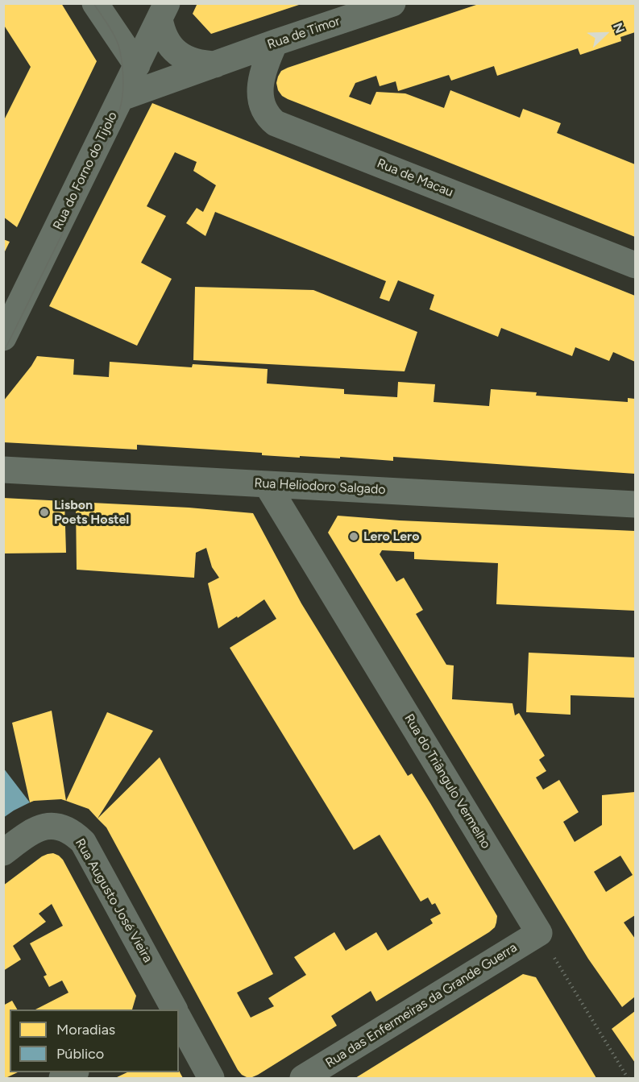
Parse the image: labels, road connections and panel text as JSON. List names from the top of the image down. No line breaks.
{"streets":{"street":["Rua de Timor","Rua do Forno do Tijolo","Rua de Macau","Rua Heliodoro Salgado","Rua do Triângulo Vermelho","Rua Augusto José Vieira","Rua das Enfermeiras da Grande Guerra"]},"crossings":[["Rua de Timor","Rua do Forno do Tijolo"],["Rua de Timor","Rua de Macau"],["Rua Heliodoro Salgado","Rua do Triângulo Vermelho"],["Rua do Triângulo Vermelho","Rua das Enfermeiras da Grande Guerra"]],"places":["Lisbon Poets Hostel","Lero Lero"],"legend":["Moradias","Público"],"north":"top right"}
